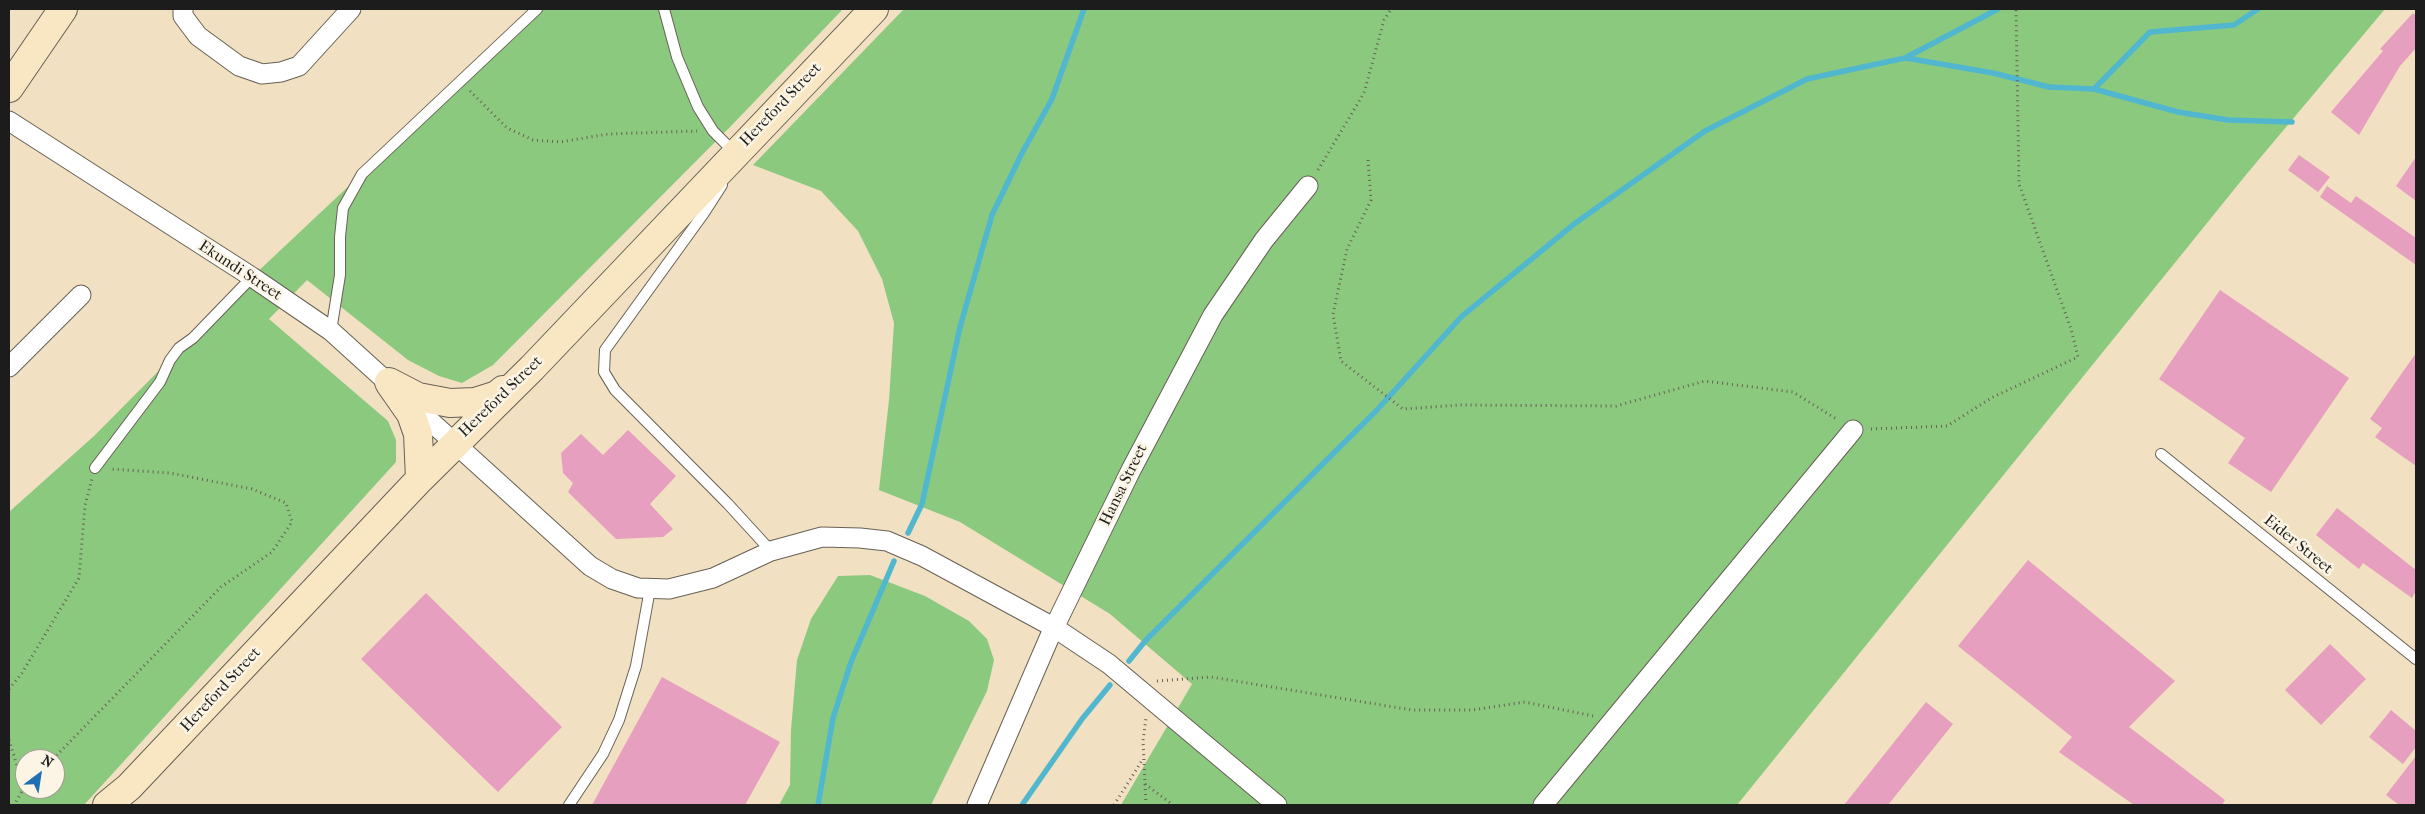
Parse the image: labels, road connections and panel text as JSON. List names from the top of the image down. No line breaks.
{"streets":{"main road":["Hereford Street"],"street":["Ekundi Street","Hansa Street"],"lane":["Eider Street"]},"crossings":[["Hereford Street","Ekundi Street"],["Ekundi Street","Hansa Street"]],"north":"top right"}
